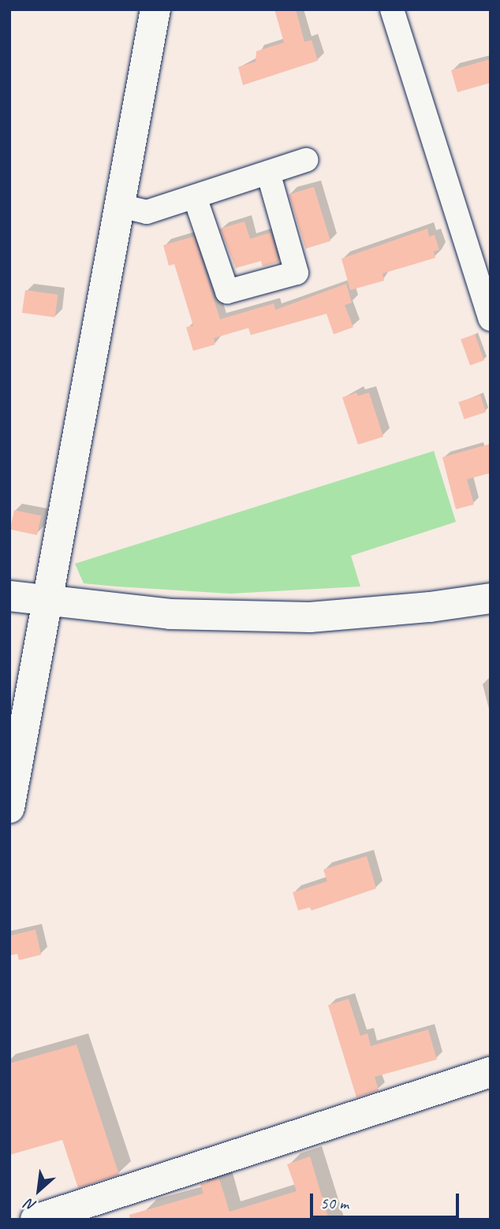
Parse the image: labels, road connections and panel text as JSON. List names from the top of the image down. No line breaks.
{"scale_bar":"50 m","north":"bottom left"}
